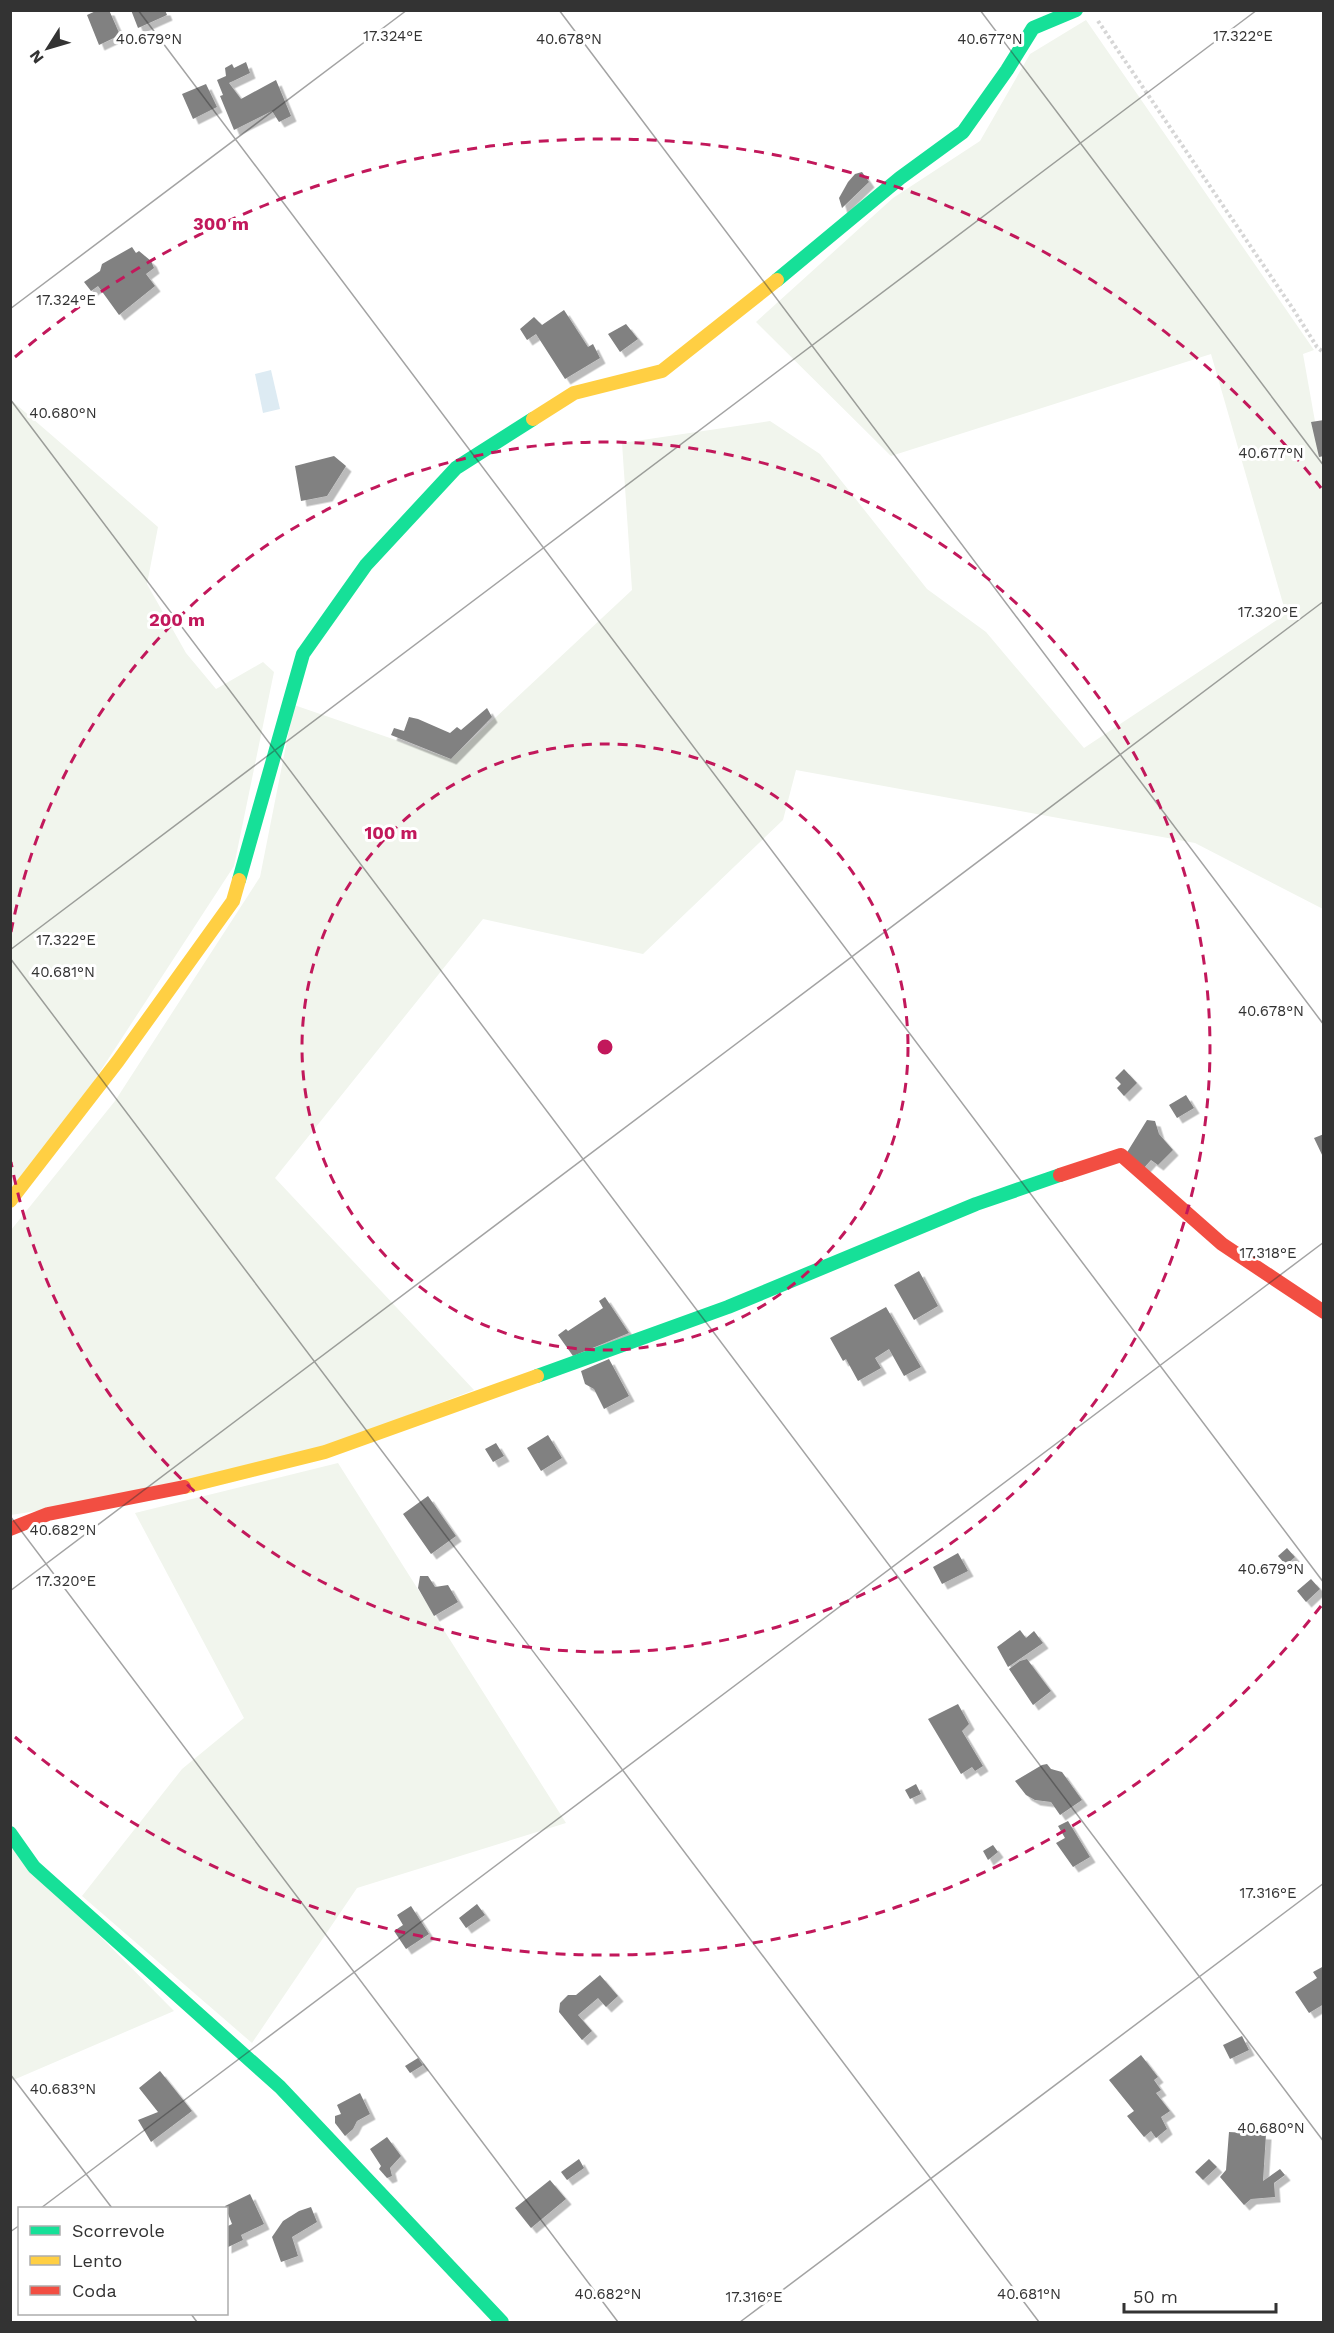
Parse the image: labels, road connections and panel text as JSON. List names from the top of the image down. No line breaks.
{"legend":["Scorrevole","Lento","Coda"],"scale_bar":"50 m","north":"bottom left","coordinates":["17.324°E","17.322°E","40.679°N","40.678°N","40.677°N","40.680°N","17.320°E","40.681°N","17.318°E","40.682°N","17.316°E","40.683°N"],"rings":["300 m","200 m","100 m"]}
